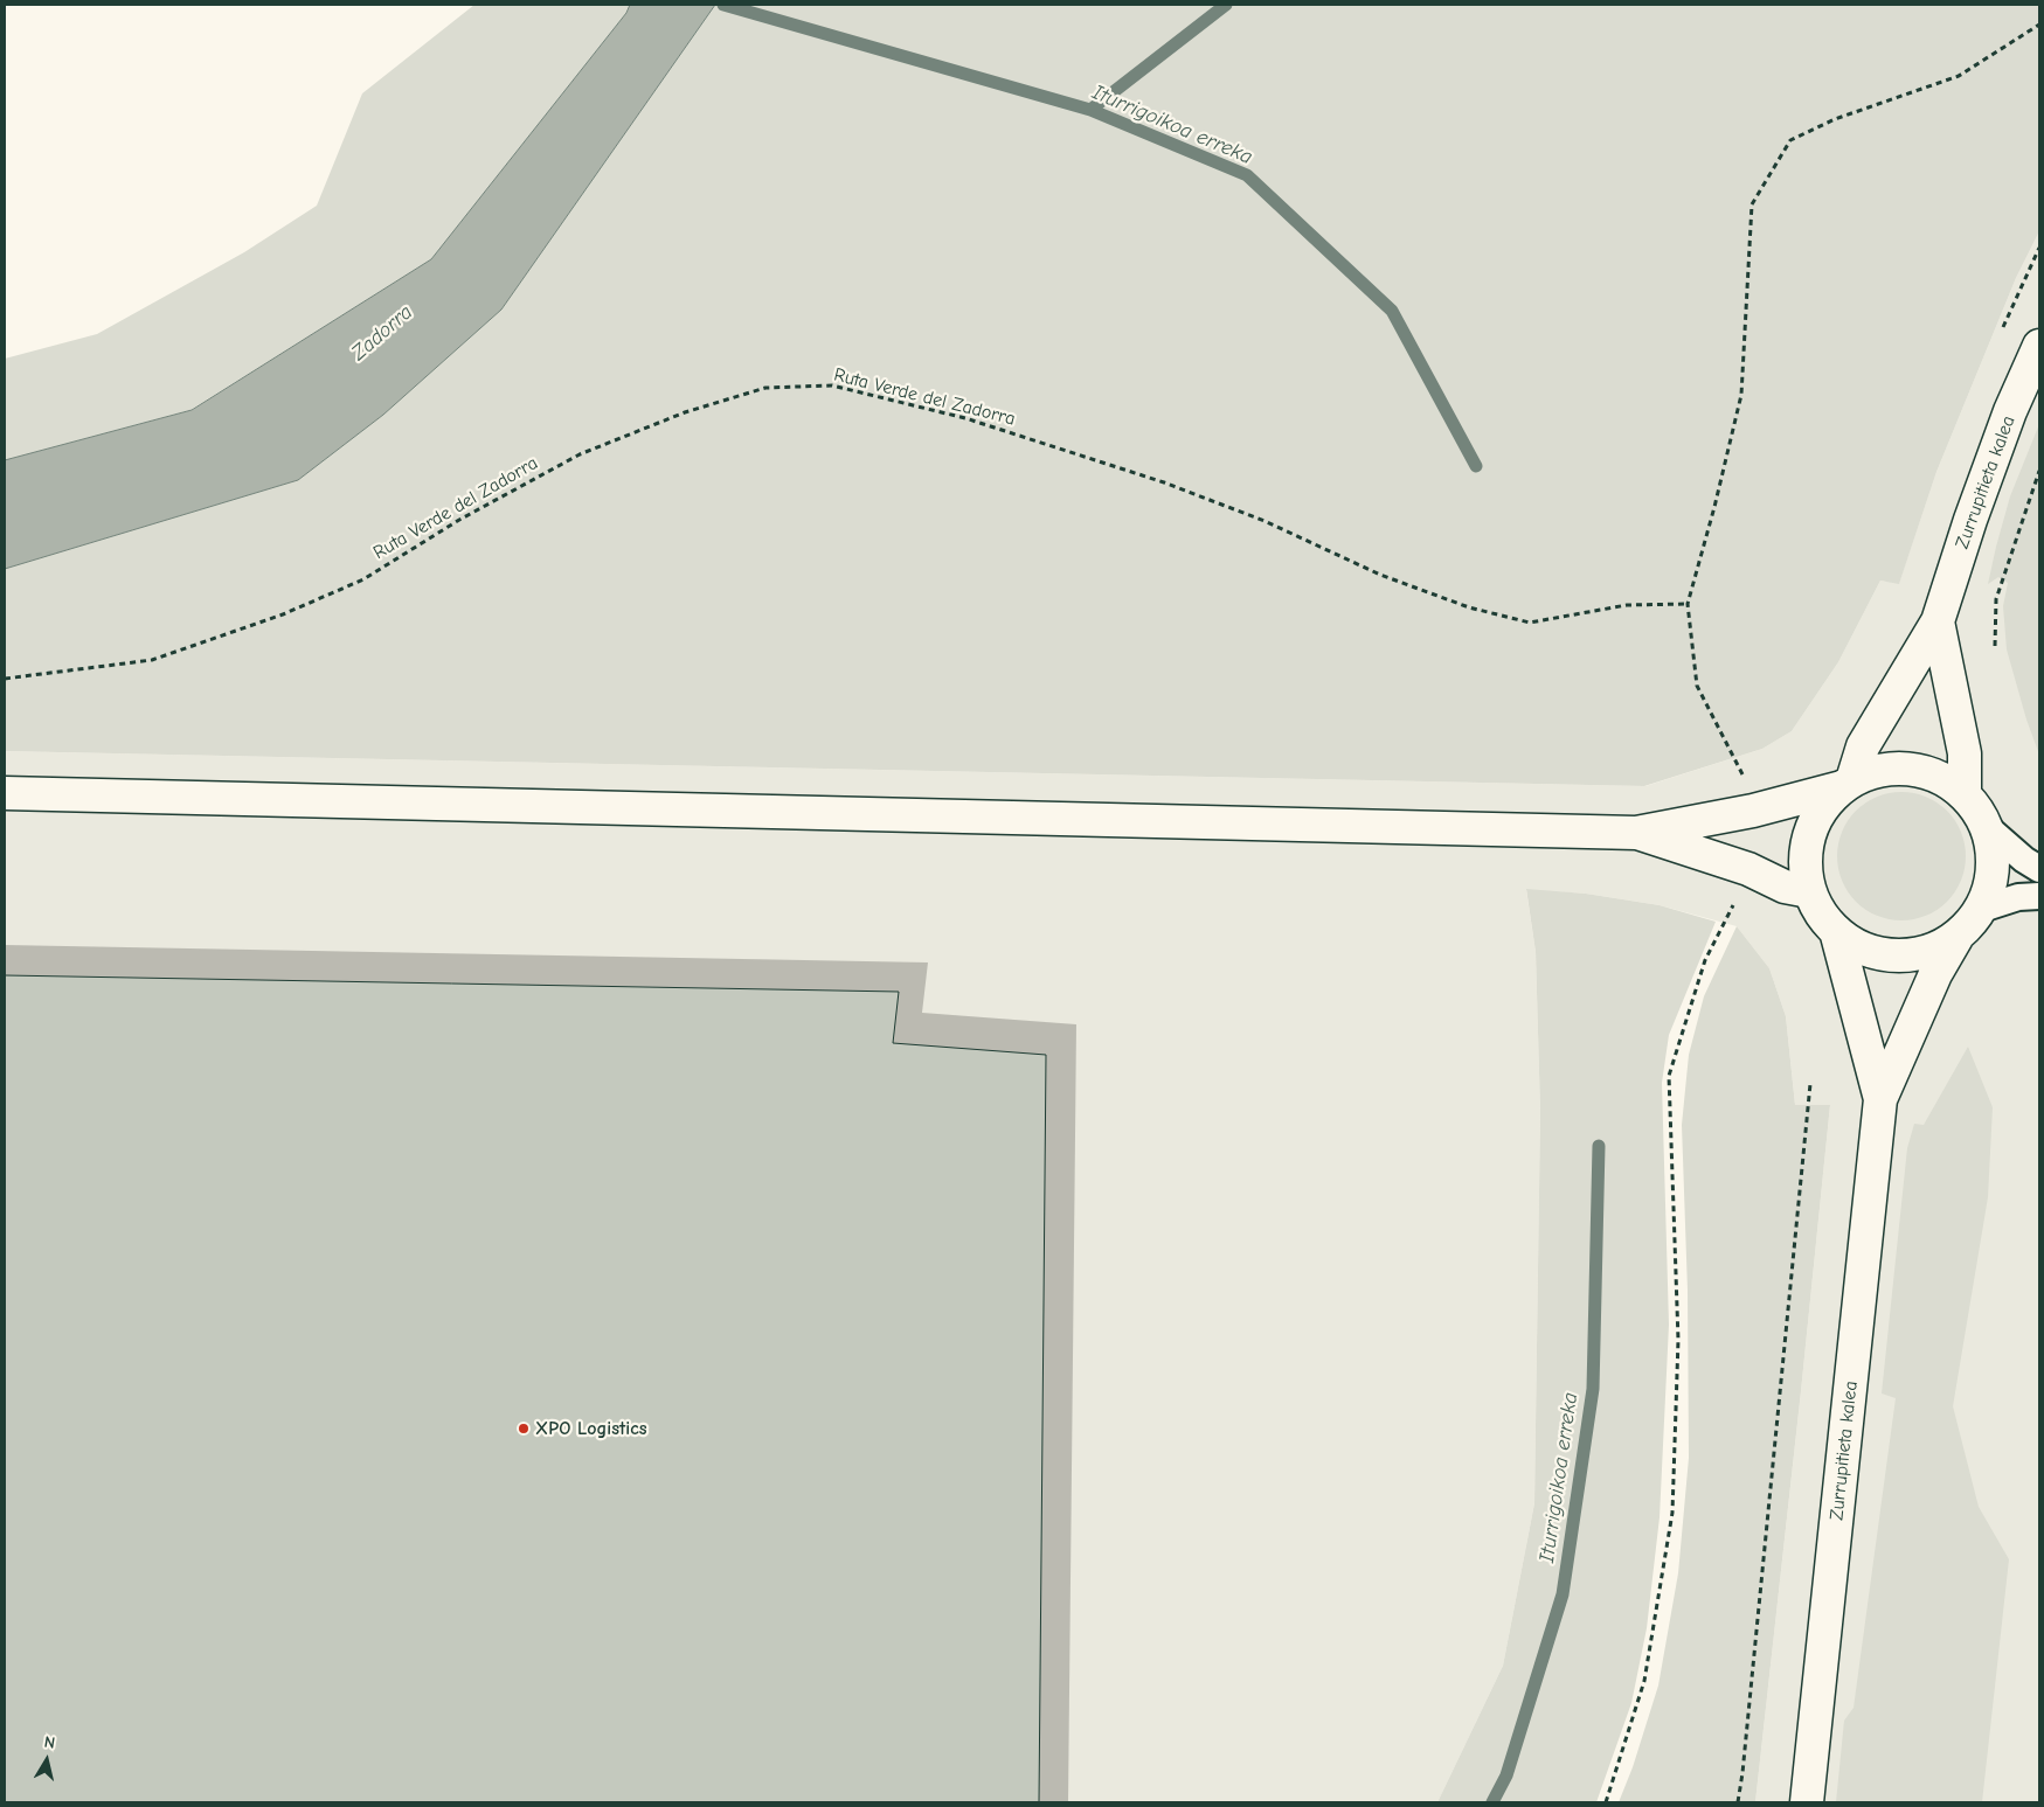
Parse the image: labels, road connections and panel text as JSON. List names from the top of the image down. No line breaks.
{"streets":{"street":["Zurrupitieta kalea"],"path":["Ruta Verde del Zadorra"]},"water":["Iturrigoikoa erreka","Zadorra"],"places":["XPO Logistics"],"north":"top"}
